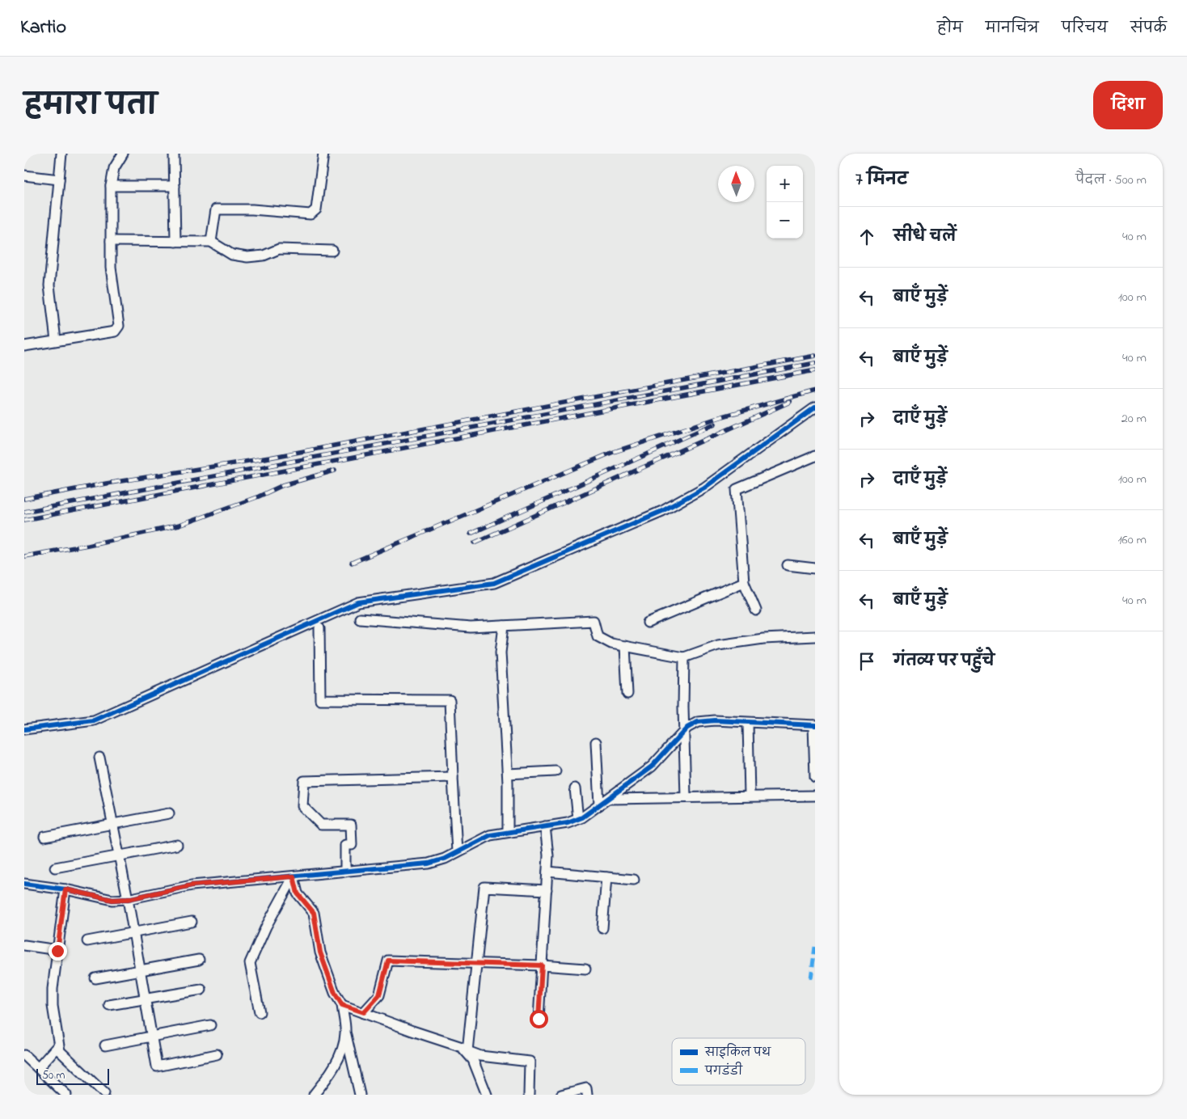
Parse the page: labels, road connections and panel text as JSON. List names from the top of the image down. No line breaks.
{"legend":["साइकिल पथ","पगडंडी"],"scale_bar":"50 m","north":"top","page":{"header":"Kartio","nav":["होम","मानचित्र","परिचय","संपर्क"],"title":"हमारा पता","buttons":"दिशा","heading":["7 मिनट","पैदल · 500 m"],"map_buttons":["+","−"],"list":[["सीधे चलें","40 m"],["बाएँ मुड़ें","100 m"],["बाएँ मुड़ें","40 m"],["दाएँ मुड़ें","20 m"],["दाएँ मुड़ें","100 m"],["बाएँ मुड़ें","160 m"],["बाएँ मुड़ें","40 m"],"गंतव्य पर पहुँचे"],"scale":"50 m"}}
